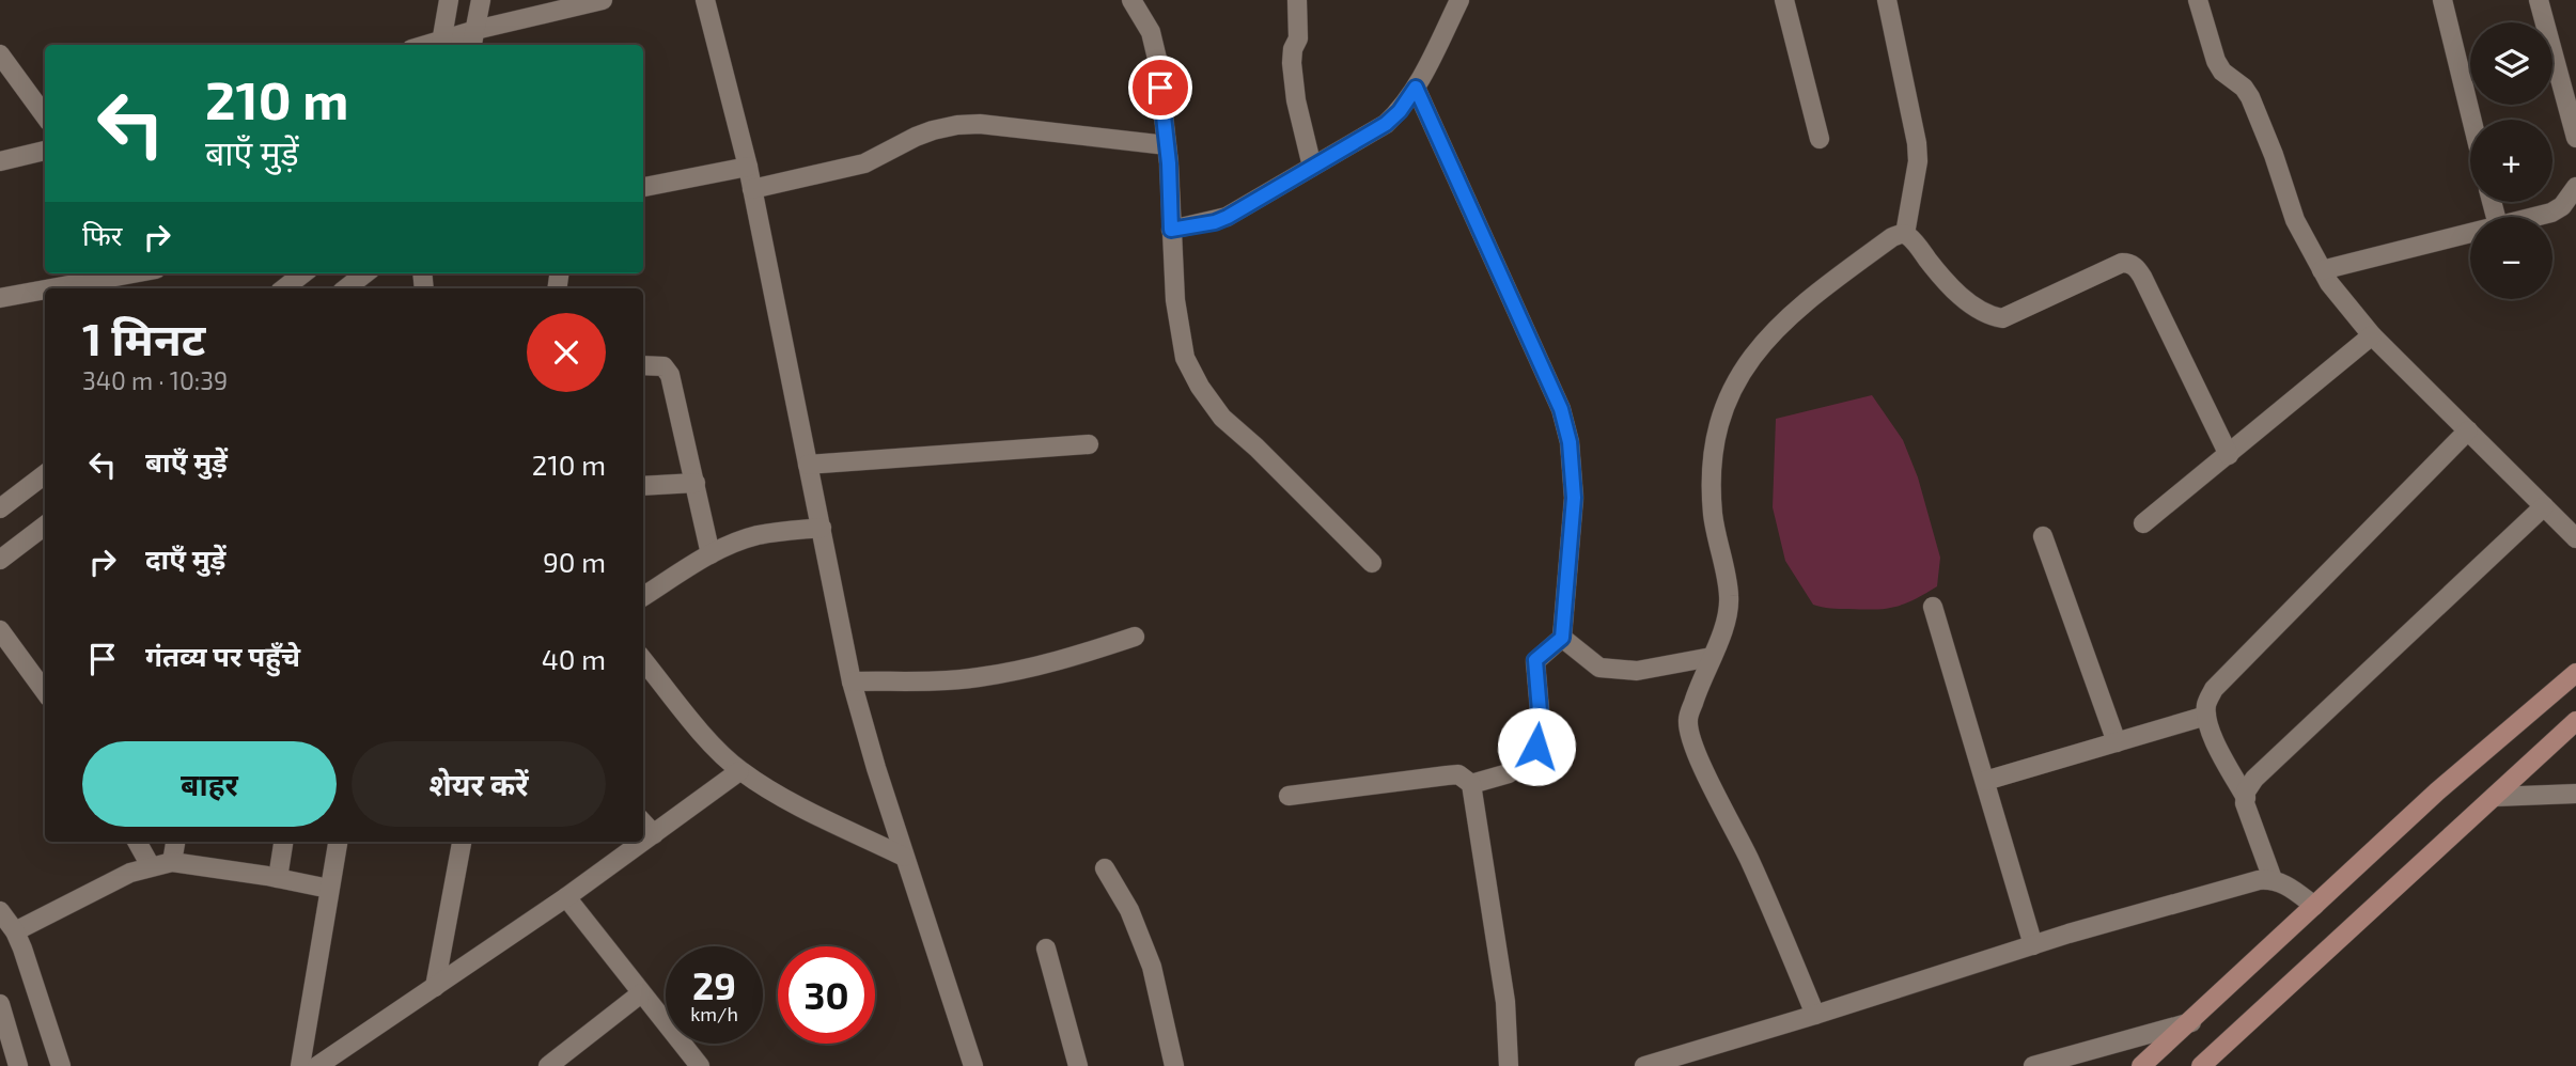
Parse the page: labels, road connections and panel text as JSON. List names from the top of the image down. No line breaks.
{"page":{"map_buttons":["+","−"],"turn":["210 m","बाएँ मुड़ें"],"then":"फिर","heading":["1 मिनट","340 m · 10:39"],"list":[{"name":"बाएँ मुड़ें","value":"210 m"},{"name":"दाएँ मुड़ें","value":"90 m"},{"name":"गंतव्य पर पहुँचे","value":"40 m"}],"buttons":["बाहर","शेयर करें"],"speed":"29 km/h","limit":"30"}}
